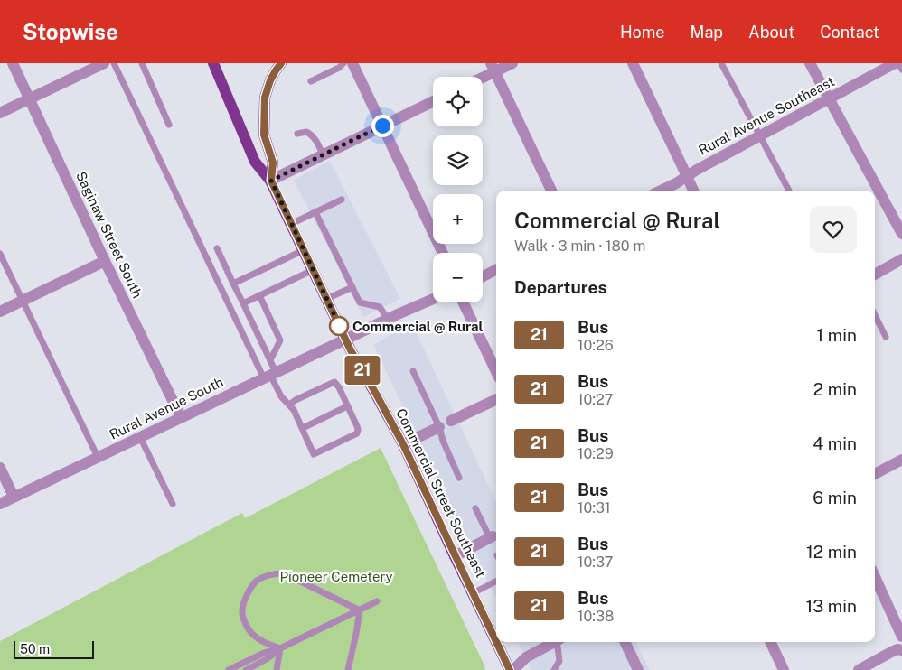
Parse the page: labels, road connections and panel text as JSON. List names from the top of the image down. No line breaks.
{"streets":{"main road":["Commercial Street Southeast"],"street":["Rural Avenue Southeast","Saginaw Street South","Rural Avenue South"]},"crossings":[["Saginaw Street South","Rural Avenue South"],["Rural Avenue South","Commercial Street Southeast"]],"parks":["Pioneer Cemetery"],"places":["Commercial @ Rural"],"lines":["bus line 21"],"scale_bar":"50 m","page":{"header":"Stopwise","nav":["Home","Map","About","Contact"],"on_map":"21","map_buttons":["+","−"],"heading":[["Commercial @ Rural","Walk · 3 min · 180 m"],"Departures"],"list":[{"mark":"21","name":"Bus","note":"10:26","value":"1 min"},{"mark":"21","name":"Bus","note":"10:27","value":"2 min"},{"mark":"21","name":"Bus","note":"10:29","value":"4 min"},{"mark":"21","name":"Bus","note":"10:31","value":"6 min"},{"mark":"21","name":"Bus","note":"10:37","value":"12 min"},{"mark":"21","name":"Bus","note":"10:38","value":"13 min"}],"scale":"50 m"}}
